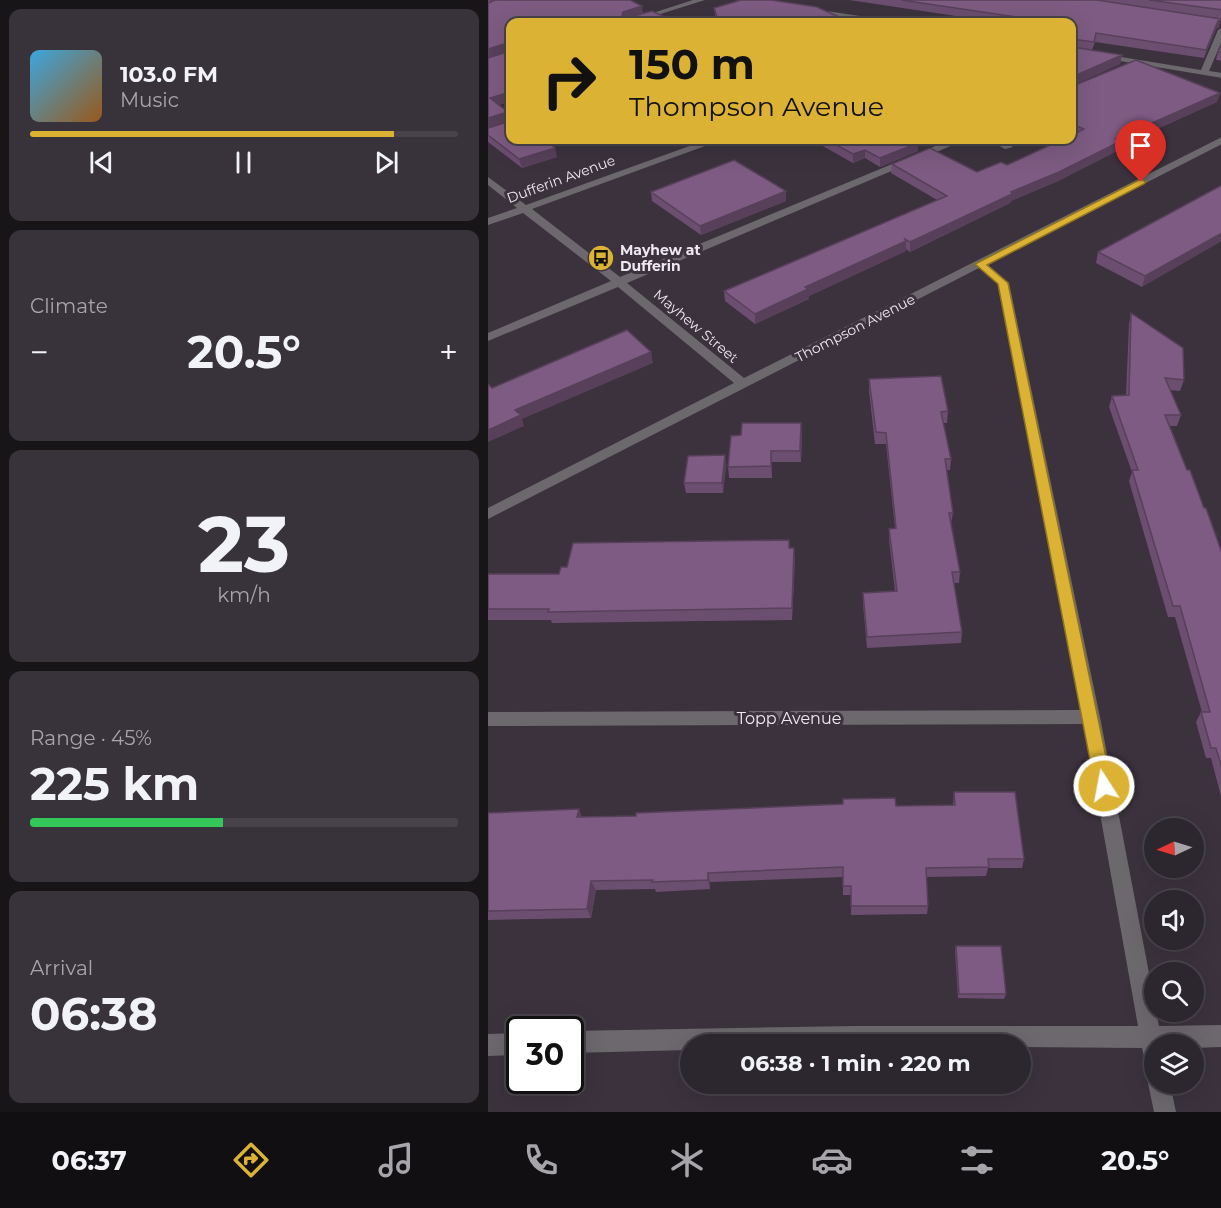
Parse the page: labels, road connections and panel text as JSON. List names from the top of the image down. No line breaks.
{"streets":{"street":["Dufferin Avenue","Mayhew Street","Thompson Avenue","Topp Avenue"]},"crossings":[["Dufferin Avenue","Mayhew Street"],["Mayhew Street","Thompson Avenue"]],"places":{"bus stop":["Mayhew at Dufferin"]},"north":"left","page":{"turn":["150 m","Thompson Avenue"],"song":["103.0 FM","Music"],"tile":["Climate",["23","km/h"],["Range · 45%","225 km"],["Arrival","06:38"]],"heat":["−","20.5°","+"],"limit":"30","trip":"06:38 · 1 min · 220 m","tabs":["06:37","20.5°"]}}
